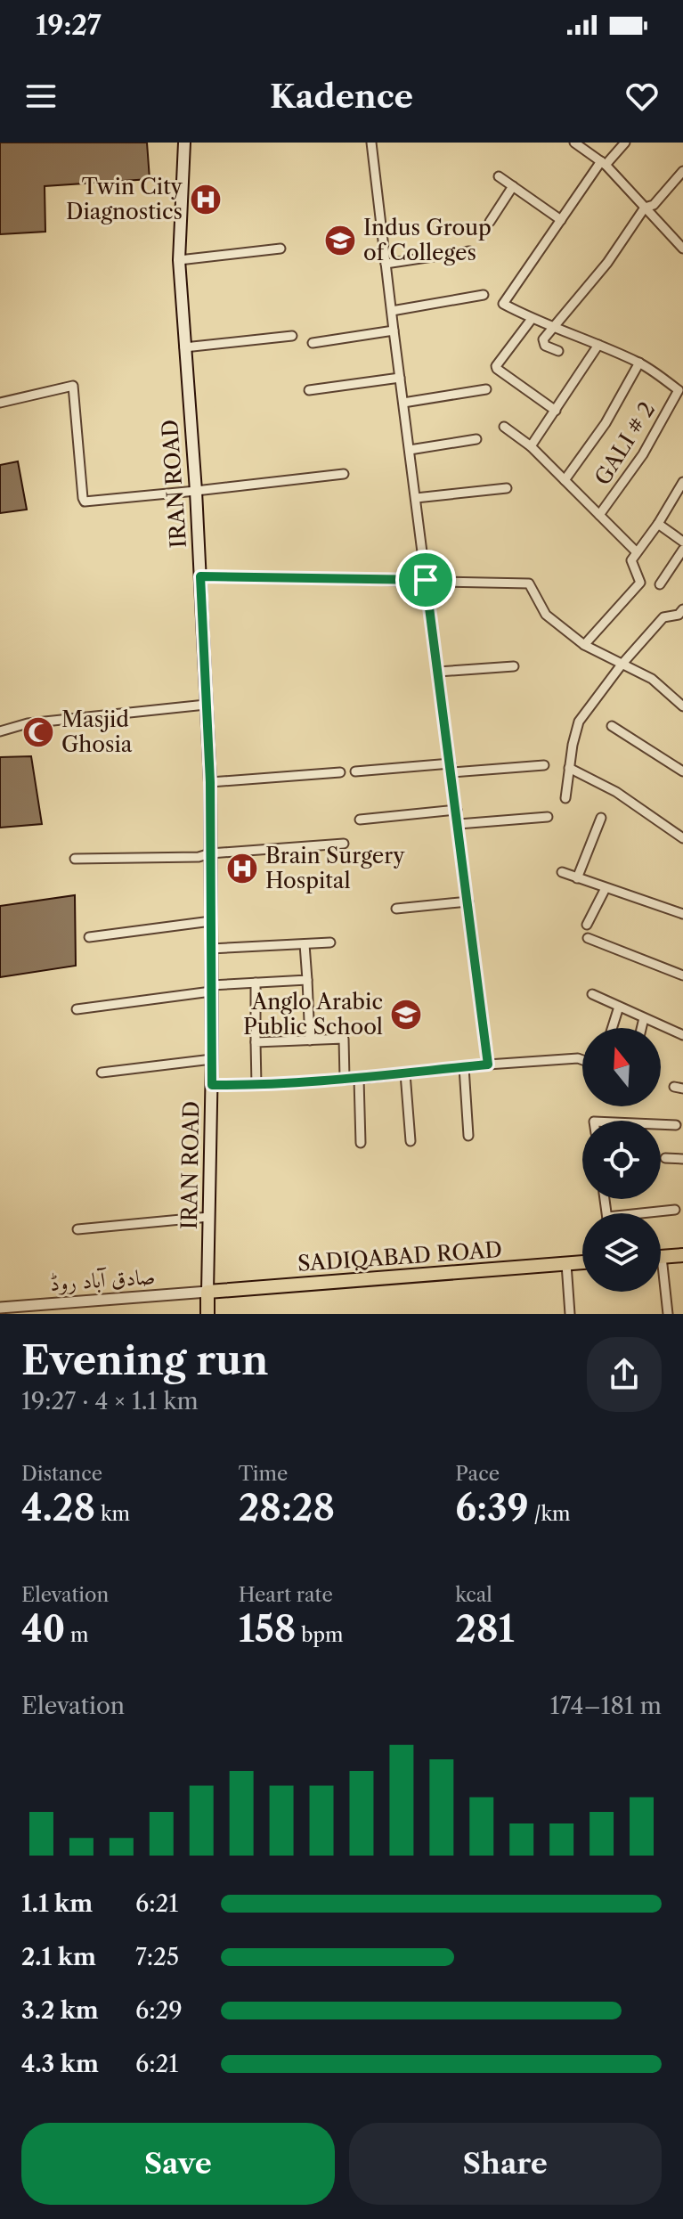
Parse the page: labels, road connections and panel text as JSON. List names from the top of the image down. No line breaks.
{"streets":{"main road":["IRAN ROAD","SADIQABAD ROAD"],"street":["GALI # 2","صادق آباد روڈ"]},"crossings":[["IRAN ROAD","SADIQABAD ROAD"],["IRAN ROAD","صادق آباد روڈ"],["SADIQABAD ROAD","صادق آباد روڈ"]],"places":{"hospital":["Twin City Diagnostics","Brain Surgery Hospital"],"school or university":["Indus Group of Colleges","Anglo Arabic Public School"],"mosque":["Masjid Ghosia"]},"north":"top","page":{"status":"19:27","header":"Kadence","heading":["Evening run","19:27 · 4 × 1.1 km"],"stats":[["Distance","4.28 km"],["Time","28:28"],["Pace","6:39 /km"],["Elevation","40 m"],["Heart rate","158 bpm"],["kcal","281"]],"chart":["Elevation","174–181 m"],"list":[{"name":"1.1 km","note":"6:21"},{"name":"2.1 km","note":"7:25"},{"name":"3.2 km","note":"6:29"},{"name":"4.3 km","note":"6:21"}],"buttons":["Save","Share"]}}
